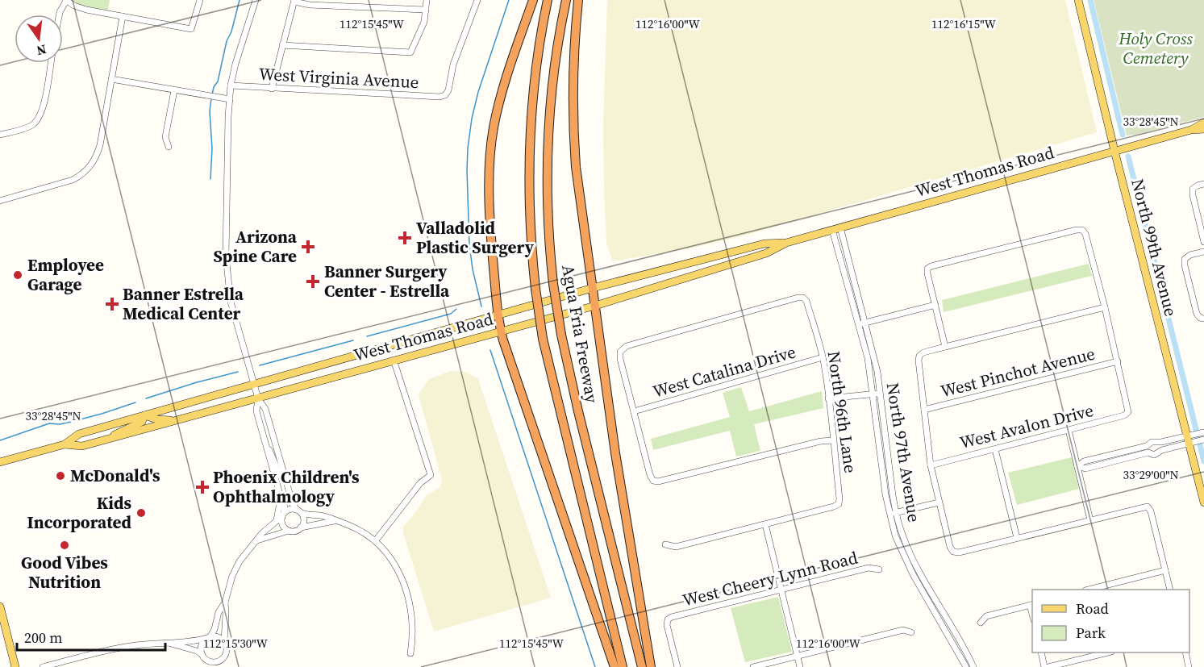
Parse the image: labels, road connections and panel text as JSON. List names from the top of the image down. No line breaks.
{"streets":{"highway":["Agua Fria Freeway"],"main road":["West Thomas Road","North 99th Avenue"],"street":["West Virginia Avenue","West Catalina Drive","West Pinchot Avenue","North 96th Lane","West Avalon Drive","North 97th Avenue","West Cheery Lynn Road"]},"crossings":[["West Thomas Road","North 99th Avenue"],["West Thomas Road","North 97th Avenue"],["West Catalina Drive","North 96th Lane"],["West Pinchot Avenue","West Avalon Drive"]],"parks":["Holy Cross Cemetery"],"places":{"health":["Valladolid Plastic Surgery","Arizona Spine Care","Banner Surgery Center - Estrella","Banner Estrella Medical Center","Phoenix Children's Ophthalmology"],"other":["Employee Garage","McDonald's","Kids Incorporated","Good Vibes Nutrition"]},"legend":["Road","Park"],"scale_bar":"200 m","north":"bottom","coordinates":["112°15'45\"W","112°16'00\"W","112°16'15\"W","33°28'45\"N","33°29'00\"N","112°15'30\"W"]}
